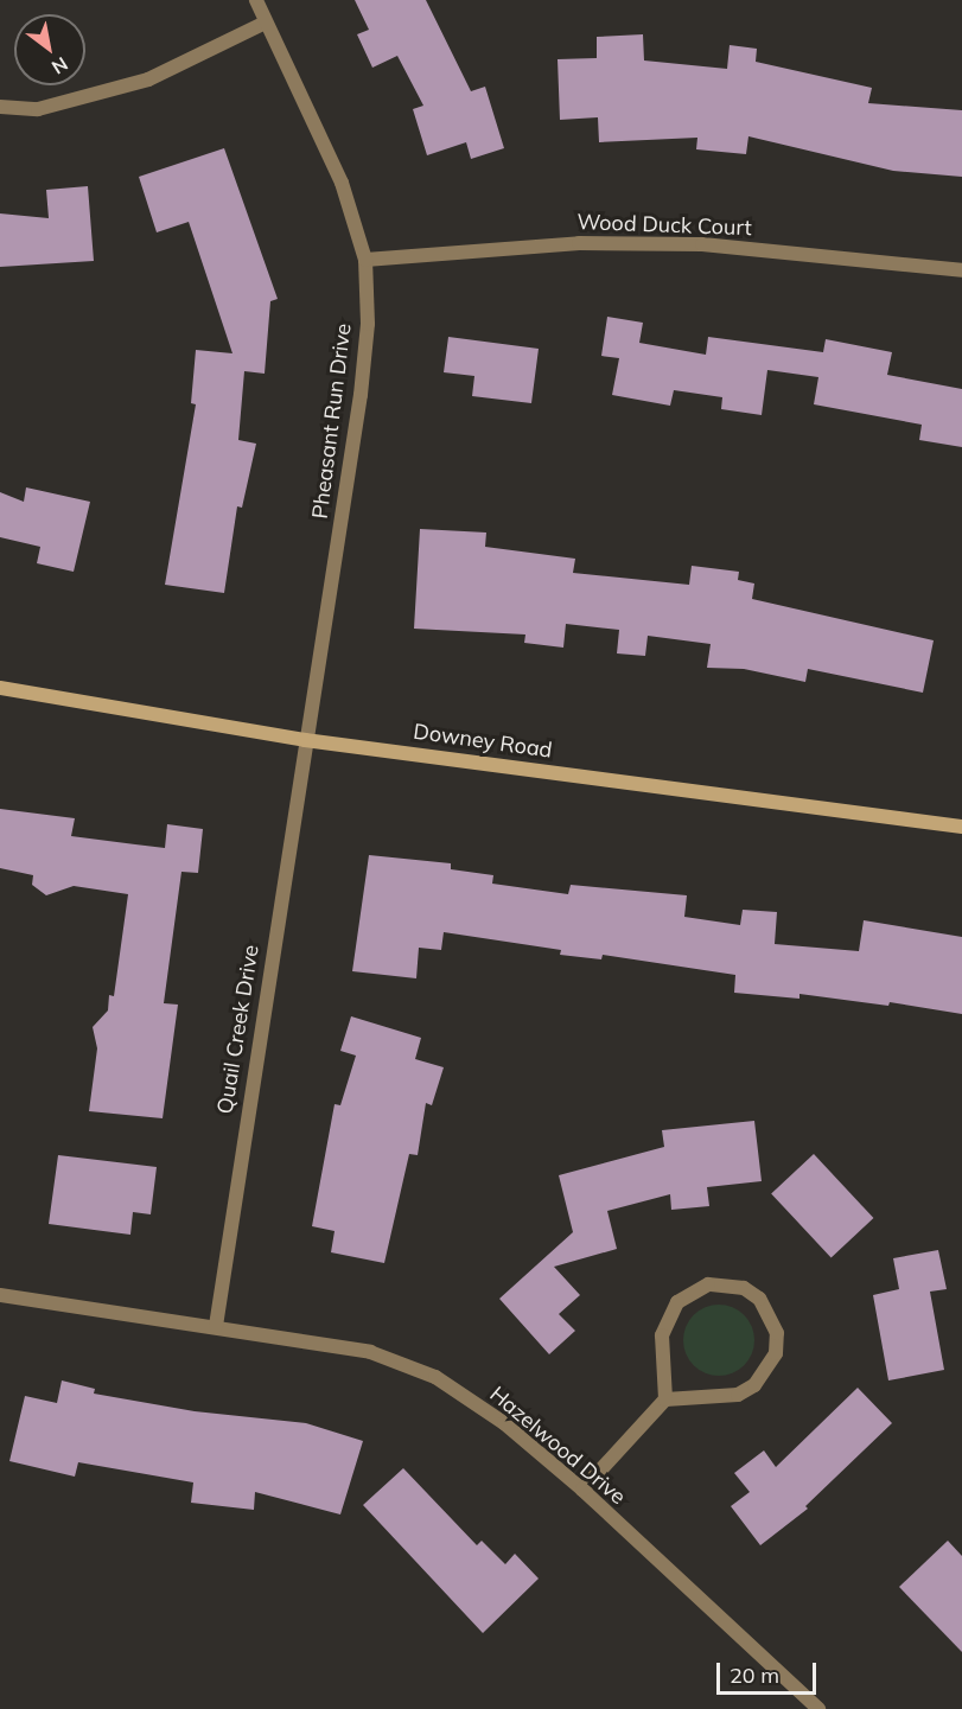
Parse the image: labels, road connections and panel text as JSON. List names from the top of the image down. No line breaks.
{"streets":{"main road":["Downey Road"],"street":["Wood Duck Court","Pheasant Run Drive","Quail Creek Drive","Hazelwood Drive"]},"crossings":[["Wood Duck Court","Pheasant Run Drive"],["Pheasant Run Drive","Downey Road"],["Pheasant Run Drive","Quail Creek Drive"],["Downey Road","Quail Creek Drive"],["Quail Creek Drive","Hazelwood Drive"]],"scale_bar":"20 m","north":"bottom right"}
